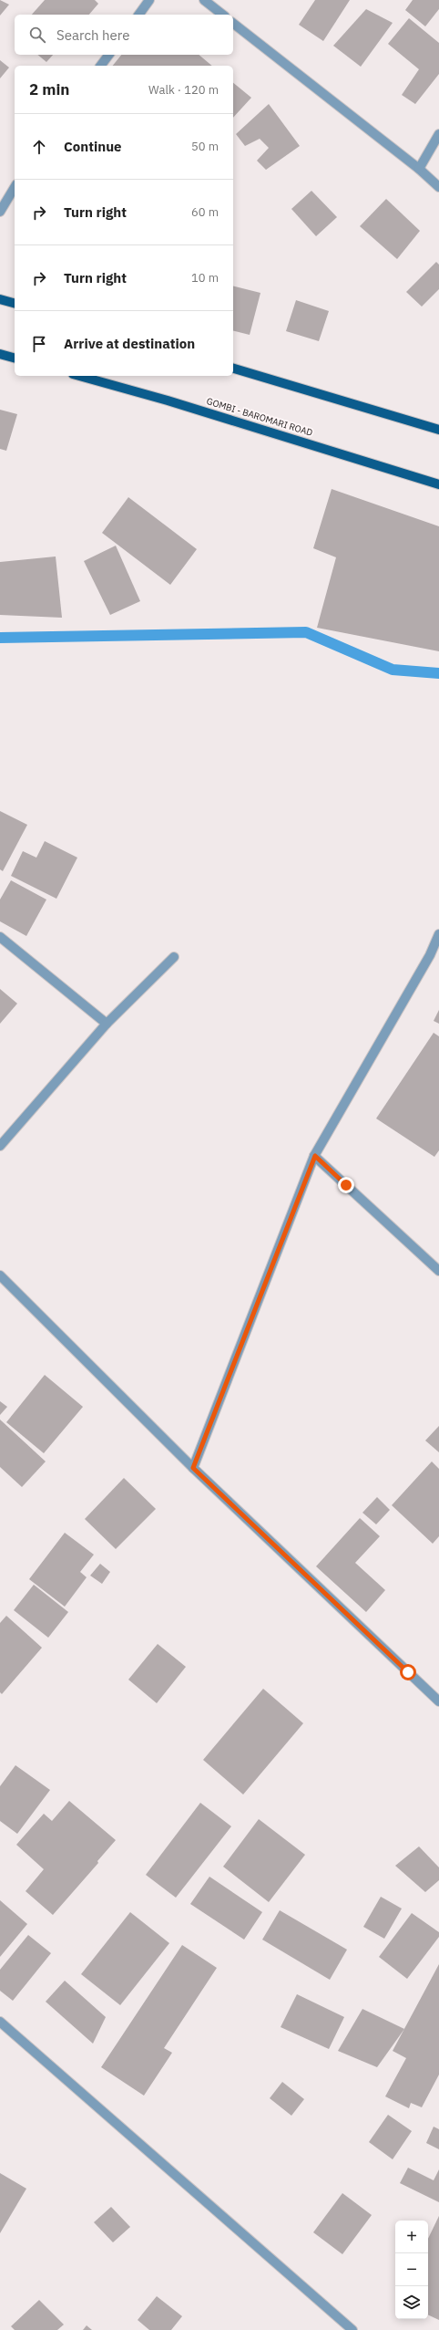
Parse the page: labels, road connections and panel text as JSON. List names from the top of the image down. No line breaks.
{"streets":{"main road":["GOMBI - BAROMARI ROAD"]},"page":{"search":"Search here","heading":["2 min","Walk · 120 m"],"list":[["Continue","50 m"],["Turn right","60 m"],["Turn right","10 m"],"Arrive at destination"],"map_buttons":["+","−"]}}
